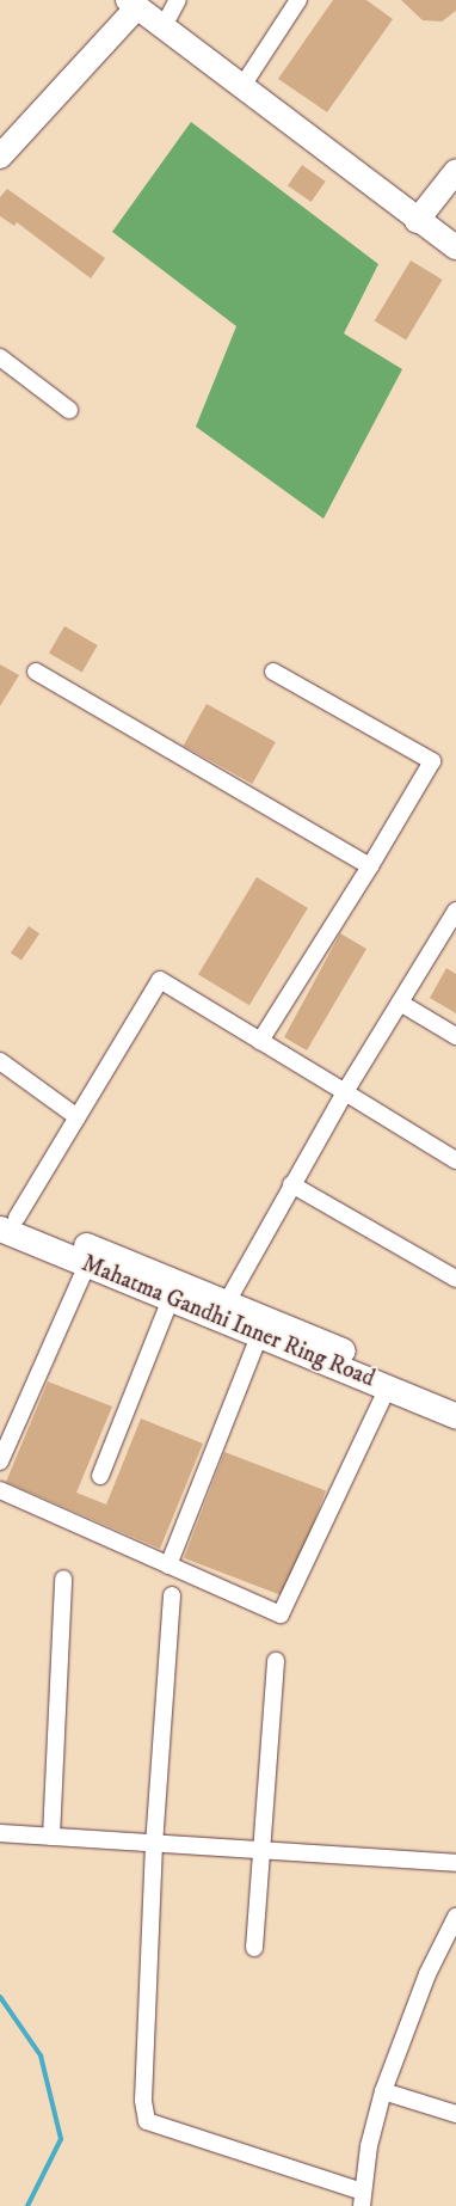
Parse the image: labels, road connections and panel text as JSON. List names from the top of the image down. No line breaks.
{"streets":{"main road":["Mahatma Gandhi Inner Ring Road"]}}
